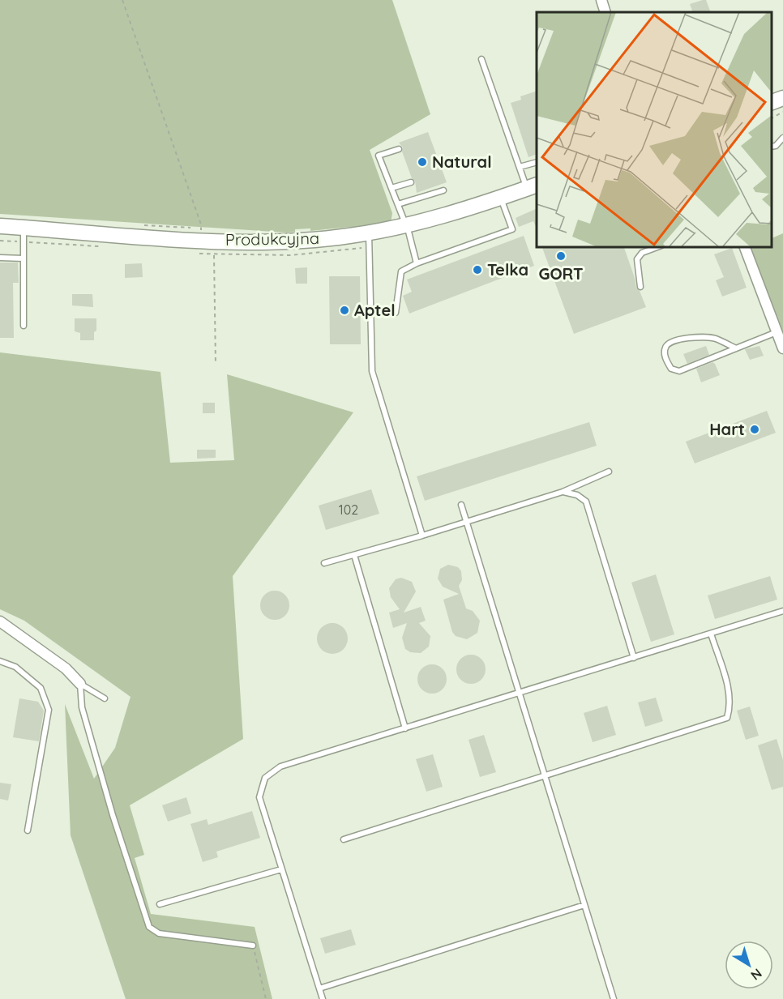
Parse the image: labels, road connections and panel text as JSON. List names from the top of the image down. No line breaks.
{"streets":{"street":["Produkcyjna"]},"places":["Natural","GORT","Telka","Aptel","Hart"],"house_numbers":["102"],"north":"bottom right"}
